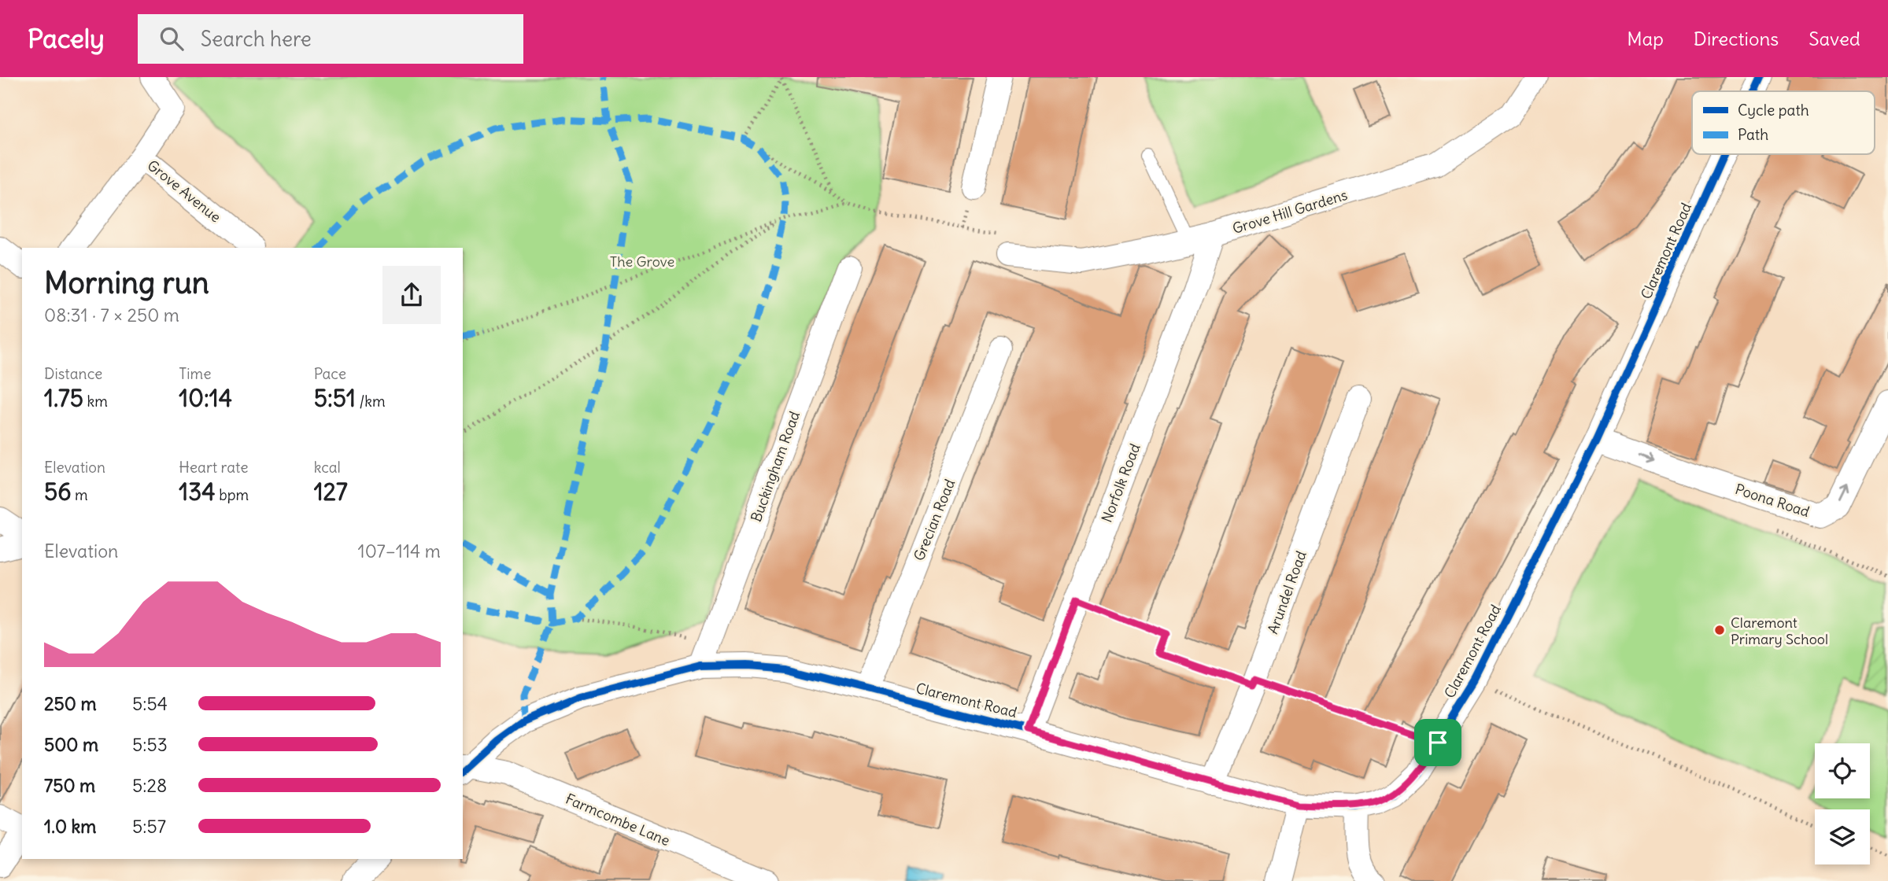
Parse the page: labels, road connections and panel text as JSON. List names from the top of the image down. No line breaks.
{"streets":{"street":["Grove Avenue","Grove Hill Gardens","Claremont Road","Buckingham Road","Norfolk Road","Poona Road","Grecian Road","Arundel Road","Farmcombe Lane"]},"crossings":[["Grove Hill Gardens","Norfolk Road"],["Claremont Road","Buckingham Road"],["Claremont Road","Norfolk Road"],["Claremont Road","Poona Road"],["Claremont Road","Grecian Road"],["Claremont Road","Arundel Road"],["Claremont Road","Farmcombe Lane"]],"parks":["The Grove"],"places":["Claremont Primary School"],"legend":["Cycle path","Path"],"page":{"header":"Pacely","search":"Search here","nav":["Map","Directions","Saved"],"heading":["Morning run","08:31 · 7 × 250 m"],"stats":[["Distance","1.75 km"],["Time","10:14"],["Pace","5:51 /km"],["Elevation","56 m"],["Heart rate","134 bpm"],["kcal","127"]],"chart":["Elevation","107–114 m"],"list":[{"name":"250 m","note":"5:54"},{"name":"500 m","note":"5:53"},{"name":"750 m","note":"5:28"},{"name":"1.0 km","note":"5:57"}]}}
